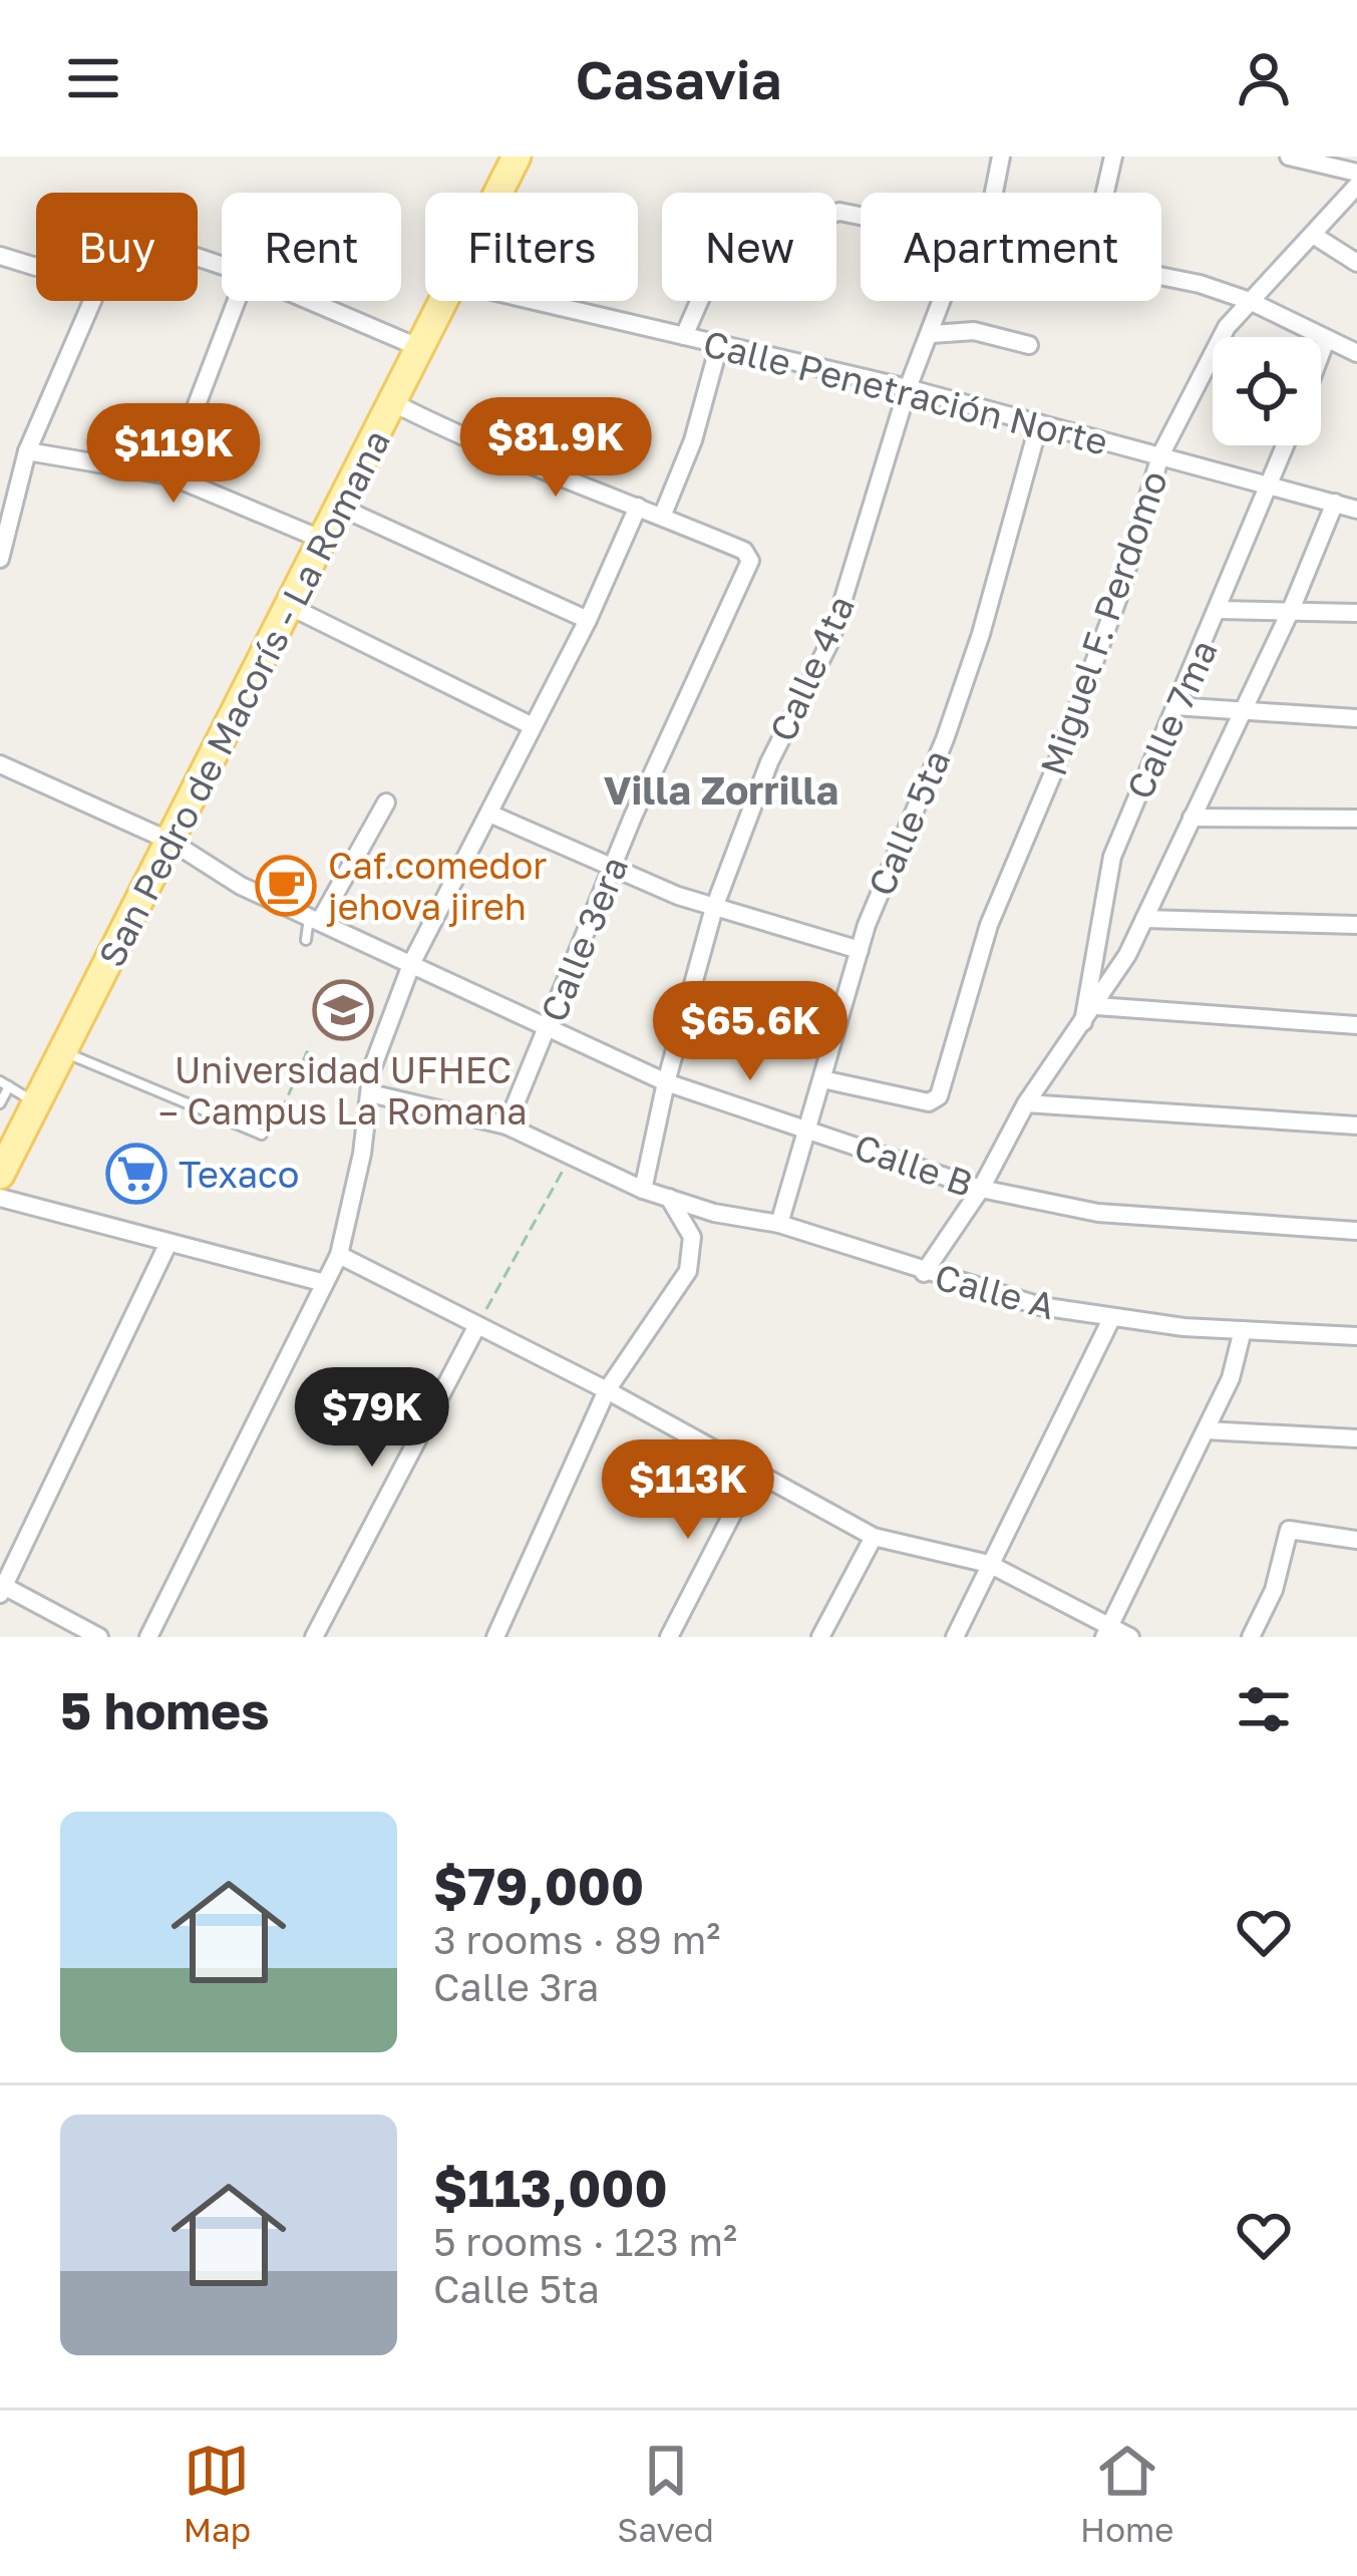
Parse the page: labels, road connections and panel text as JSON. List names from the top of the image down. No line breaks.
{"streets":{"main road":["San Pedro de Macorís - La Romana"],"street":["Calle Penetración Norte","Miguel F. Perdomo","Calle 4ta","Calle 7ma","Calle 5ta","Calle 3era","Calle B","Calle A"]},"crossings":[["Calle Penetración Norte","Miguel F. Perdomo"],["Calle Penetración Norte","Calle 4ta"],["Calle Penetración Norte","Calle 7ma"],["Calle Penetración Norte","Calle 5ta"],["Miguel F. Perdomo","Calle 5ta"],["Calle 4ta","Calle B"],["Calle 4ta","Calle A"],["San Pedro de Macorís - La Romana","Calle B"],["Calle 5ta","Calle B"],["Calle 5ta","Calle A"],["Calle 3era","Calle B"],["Calle 3era","Calle A"]],"districts":["Villa Zorrilla"],"places":{"cafe":["Caf.comedor jehova jireh"],"school or university":["Universidad UFHEC – Campus La Romana"],"supermarket":["Texaco"]},"page":{"header":"Casavia","chip":["Buy","Rent","Filters","New","Apartment"],"price":["$81.9K","$119K","$65.6K","$79K","$113K"],"heading":"5 homes","list":[{"name":"$79,000","note":"3 rooms · 89 m² · Calle 3ra"},{"name":"$113,000","note":"5 rooms · 123 m² · Calle 5ta"}],"tabs":["Map","Saved","Home"]}}
